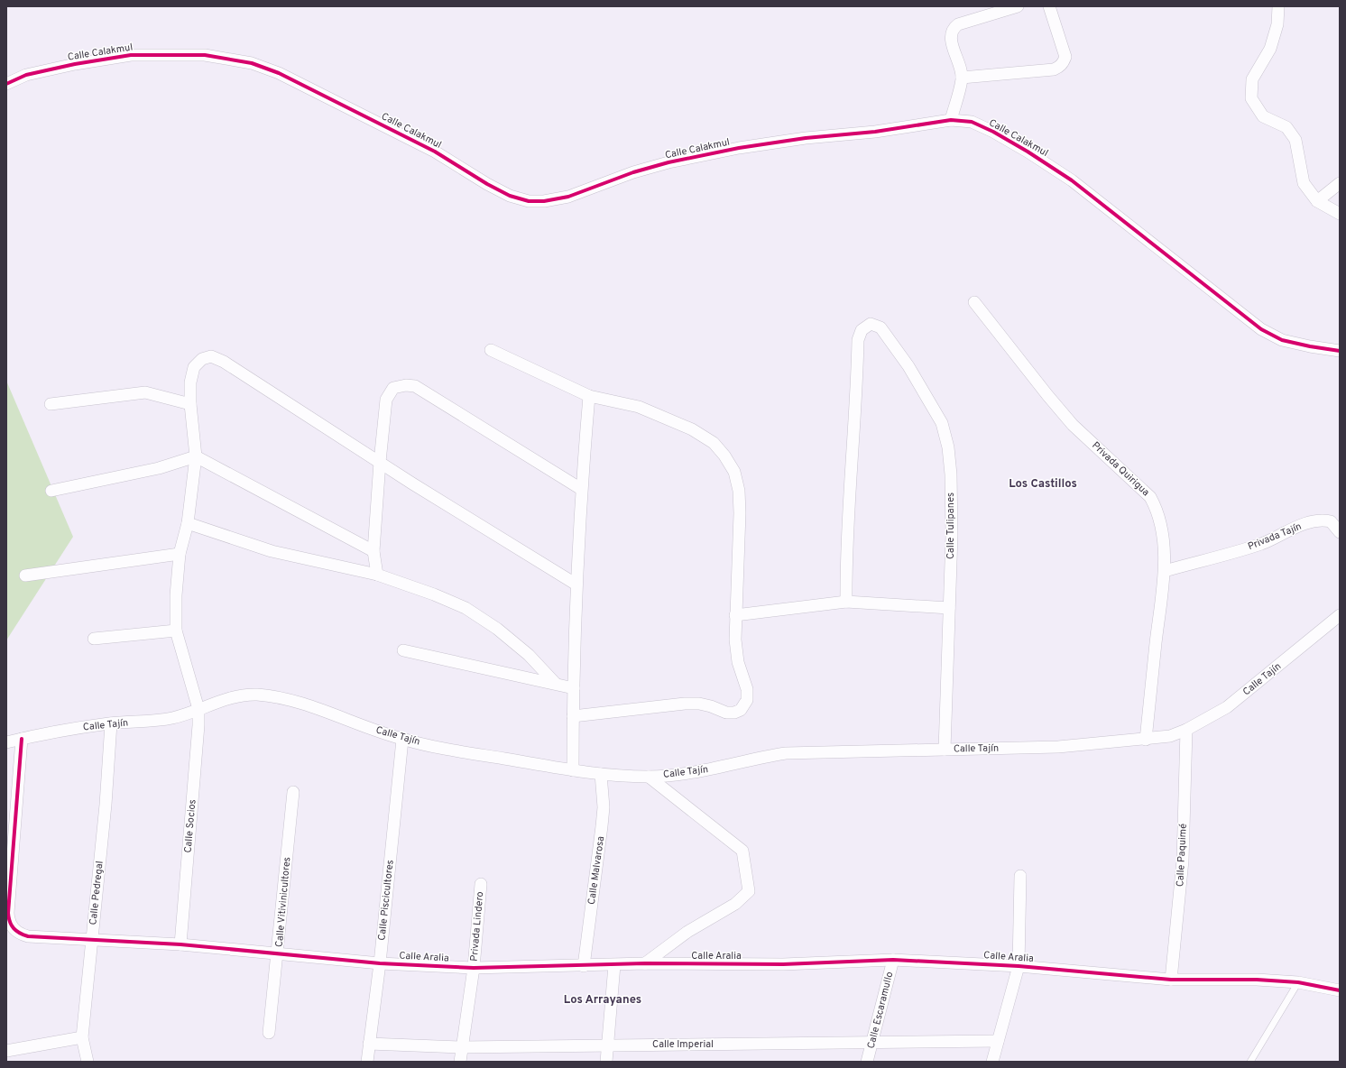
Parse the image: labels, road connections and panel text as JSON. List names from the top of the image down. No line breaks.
{"streets":{"street":["Calle Calakmul","Privada Quirigua","Calle Tulipanes","Privada Tajín","Calle Tajín","Calle Socios","Calle Paquimé","Calle Malvarosa","Calle Pedregal","Calle Piscicultores","Calle Vitivinicultores","Privada Lindero","Calle Aralia","Calle Escaramullo","Calle Imperial"]},"crossings":[["Privada Quirigua","Privada Tajín"],["Privada Quirigua","Calle Tajín"],["Calle Tulipanes","Calle Tajín"],["Calle Tajín","Calle Socios"],["Calle Tajín","Calle Paquimé"],["Calle Tajín","Calle Malvarosa"],["Calle Tajín","Calle Pedregal"],["Calle Tajín","Calle Piscicultores"],["Calle Tajín","Calle Aralia"],["Calle Socios","Calle Aralia"],["Calle Paquimé","Calle Aralia"],["Calle Malvarosa","Calle Aralia"],["Calle Pedregal","Calle Aralia"],["Calle Piscicultores","Calle Aralia"],["Calle Piscicultores","Calle Imperial"],["Calle Vitivinicultores","Calle Aralia"],["Privada Lindero","Calle Aralia"],["Privada Lindero","Calle Imperial"],["Calle Aralia","Calle Escaramullo"],["Calle Escaramullo","Calle Imperial"]],"districts":["Los Castillos","Los Arrayanes"]}
